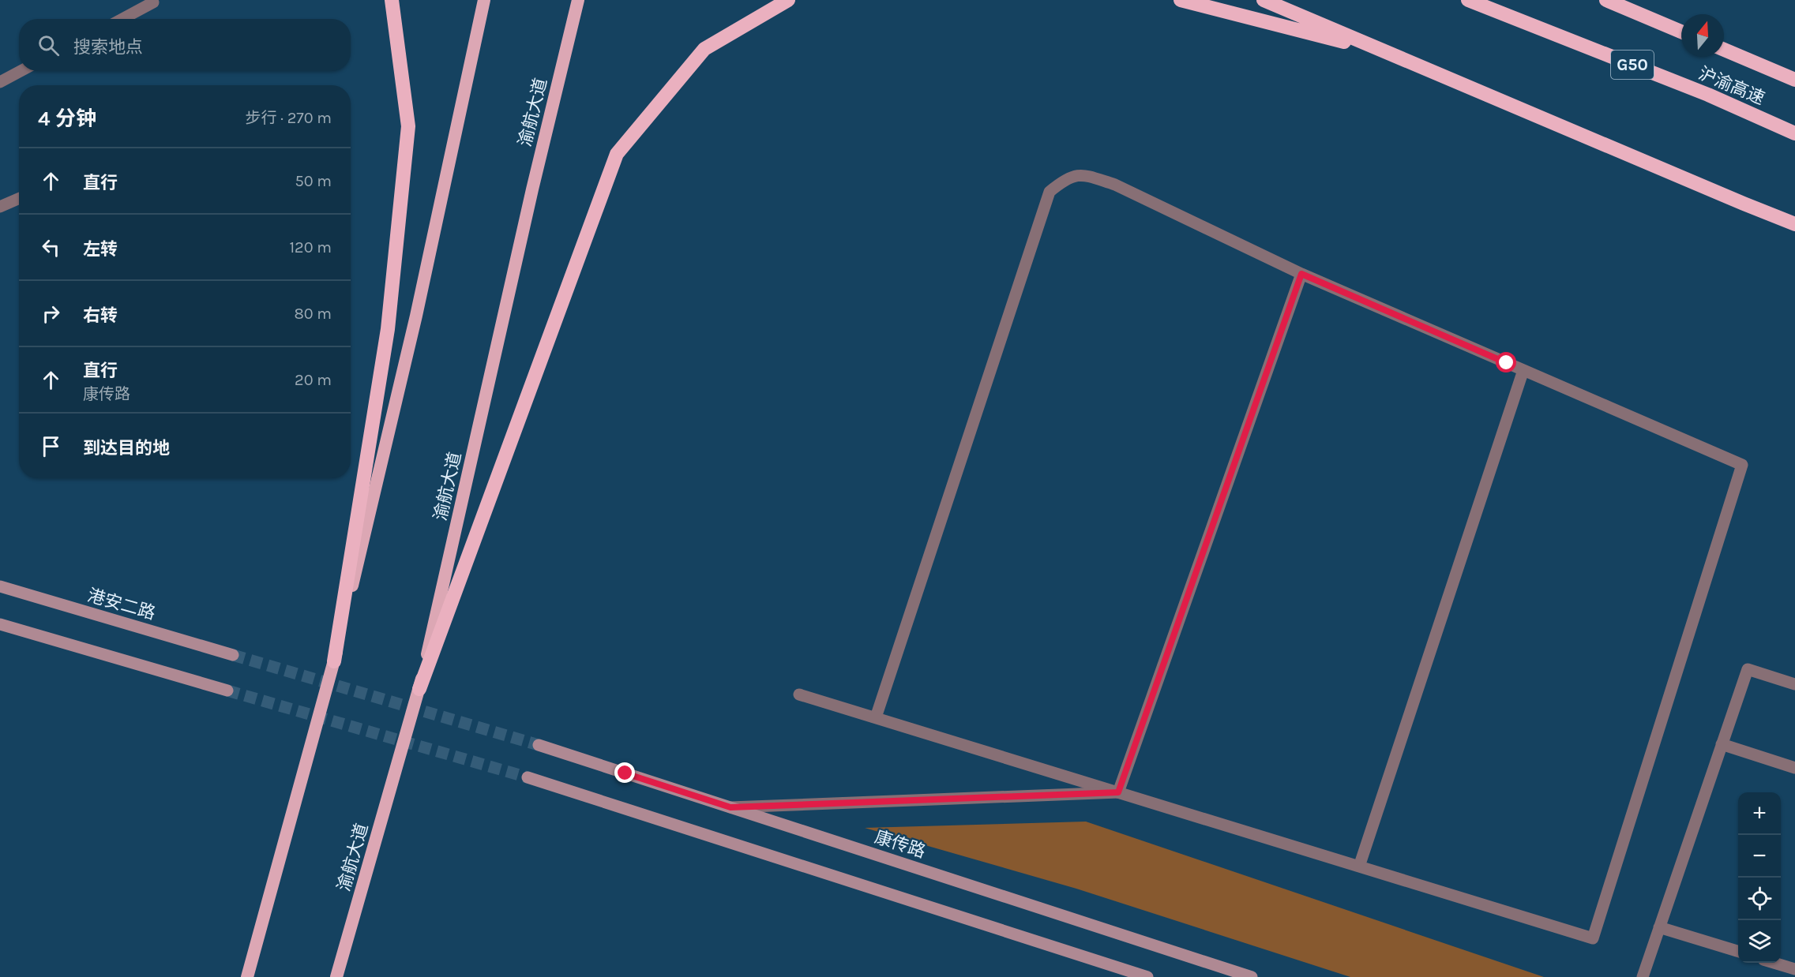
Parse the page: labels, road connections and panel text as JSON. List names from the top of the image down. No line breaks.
{"streets":{"highway":["G50","沪渝高速","渝航大道"],"main road":["港安二路","康传路"]},"north":"top","page":{"search":"搜索地点","heading":["4 分钟","步行 · 270 m"],"list":[["直行","50 m"],["左转","120 m"],["右转","80 m"],["直行","康传路","20 m"],"到达目的地"],"map_buttons":["+","−"]}}
